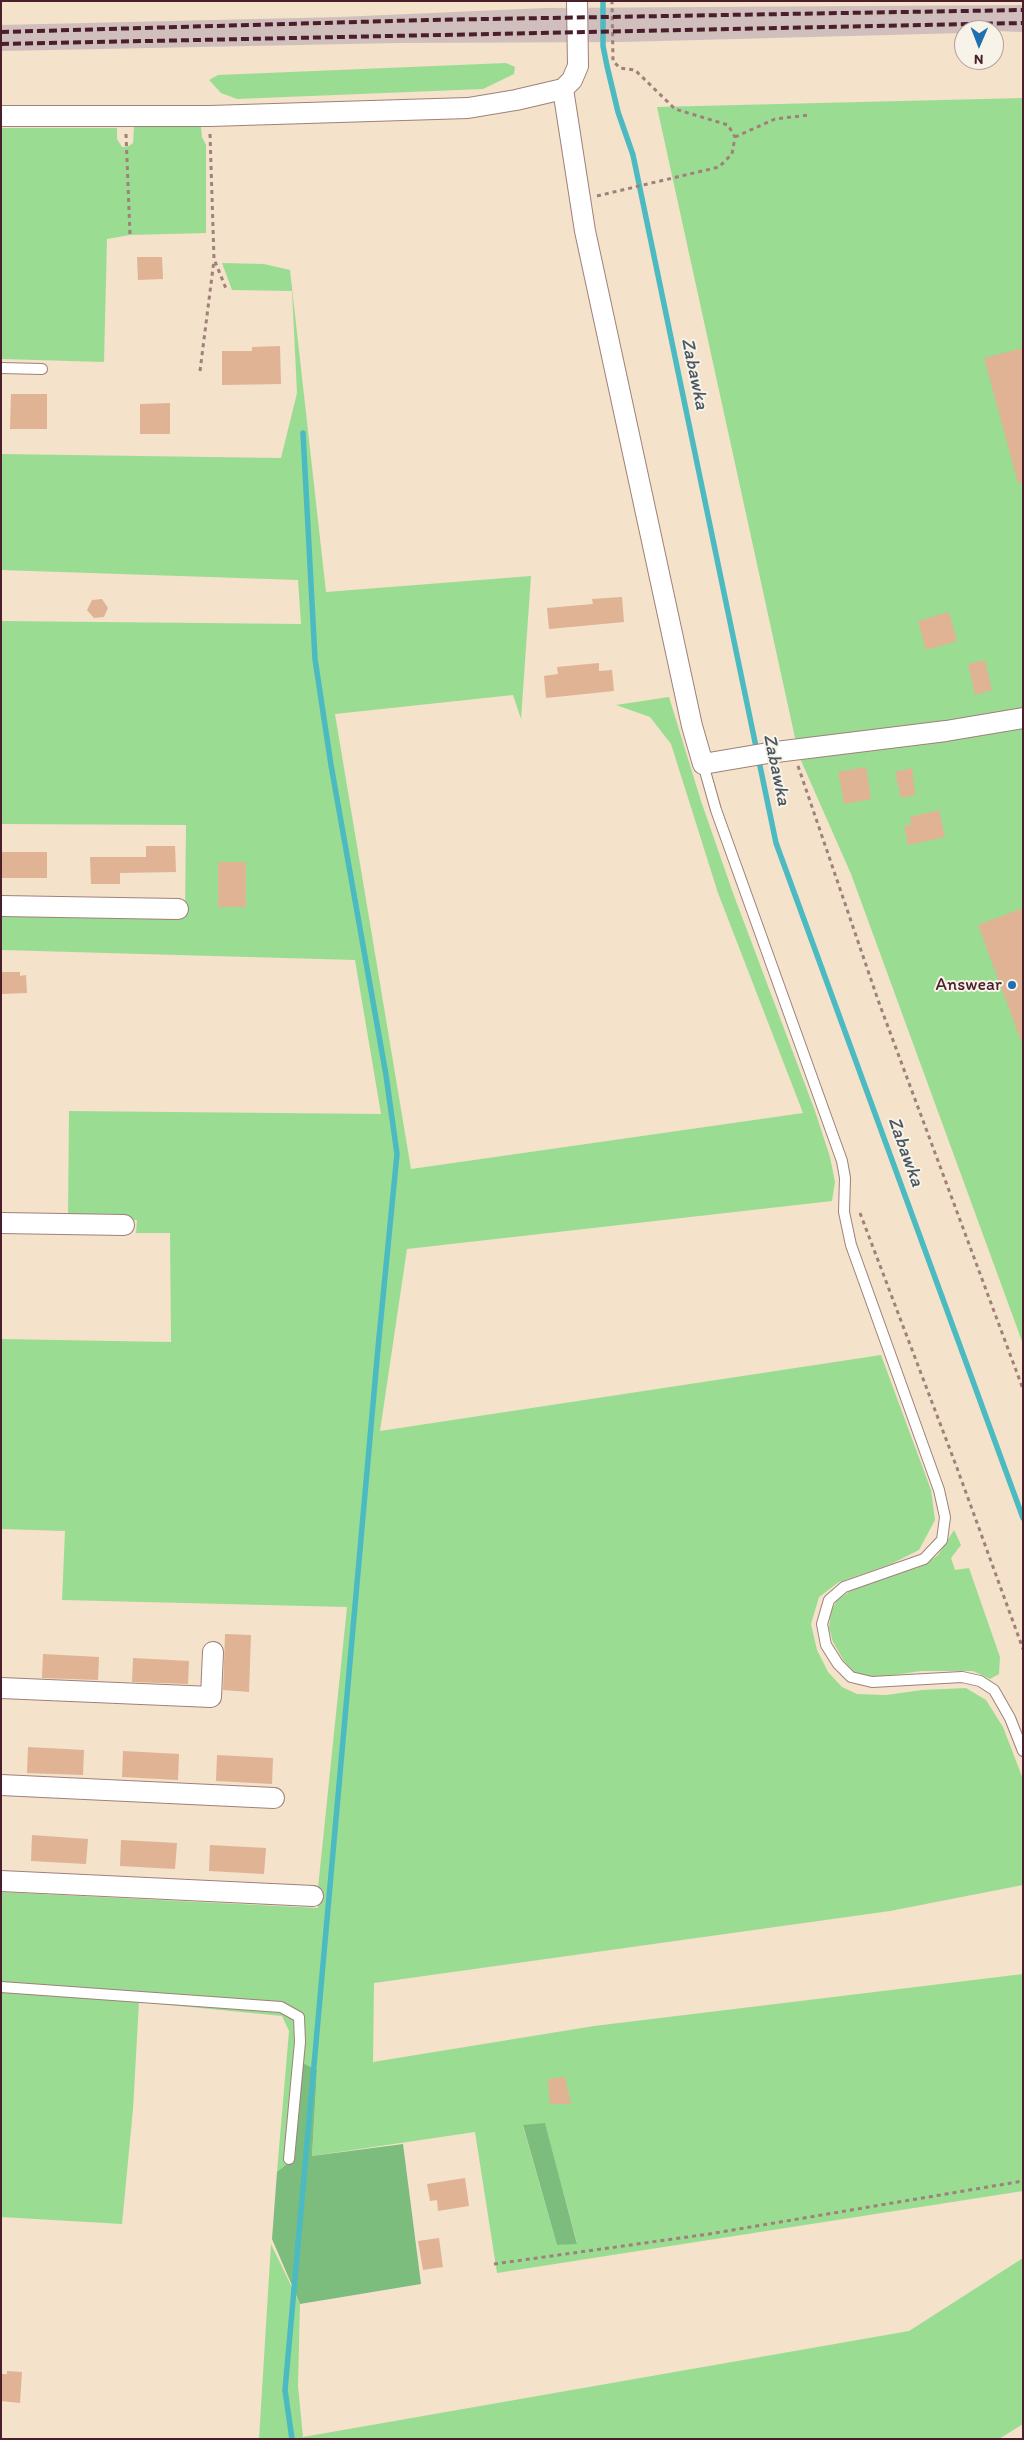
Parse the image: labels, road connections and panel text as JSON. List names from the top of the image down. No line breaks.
{"water":["Zabawka"],"places":["Answear"],"north":"bottom"}
